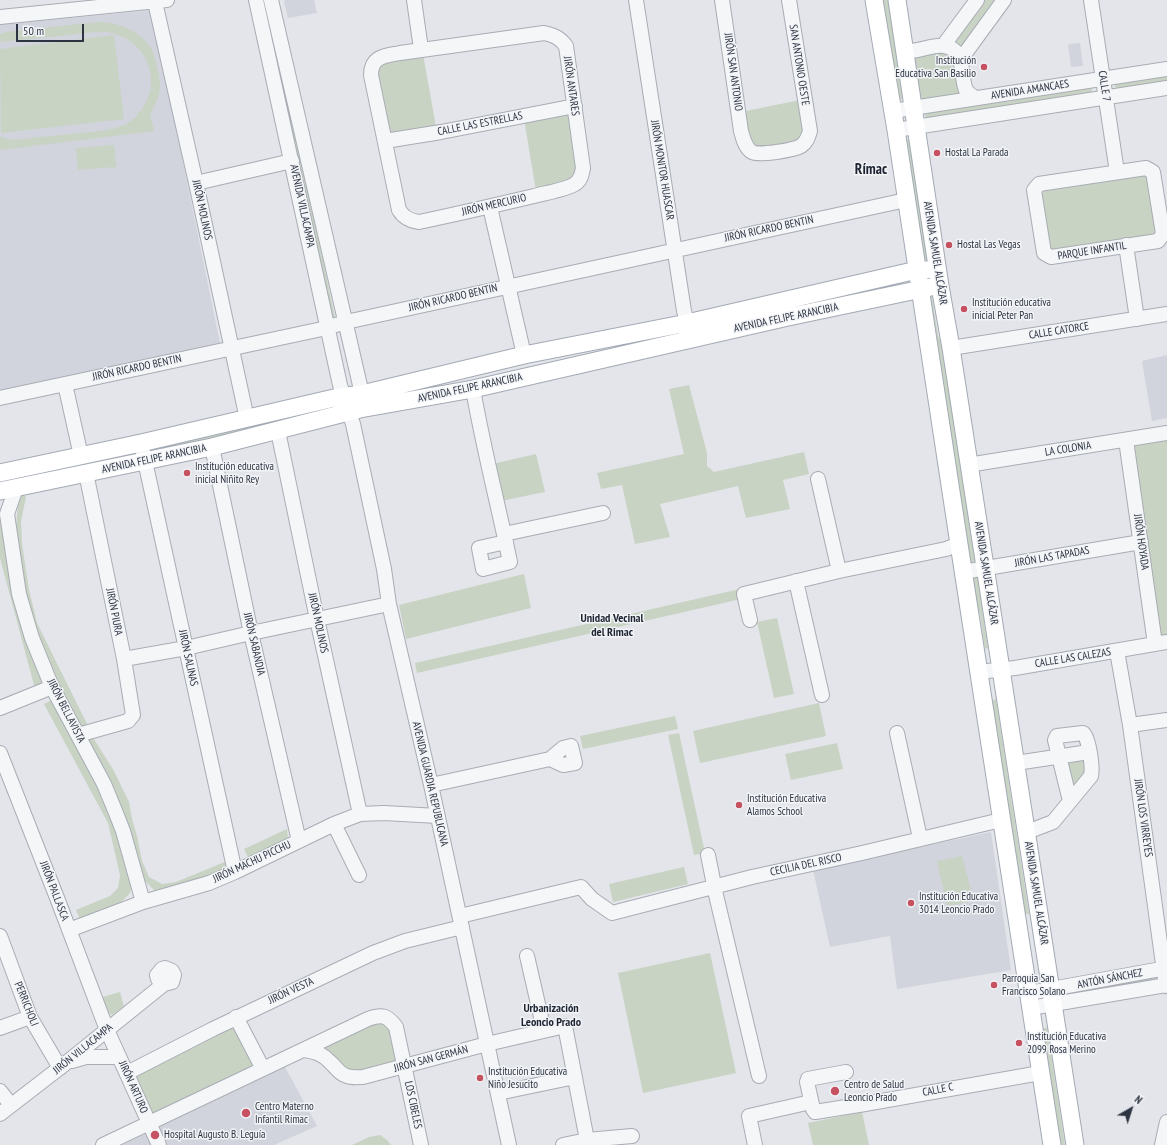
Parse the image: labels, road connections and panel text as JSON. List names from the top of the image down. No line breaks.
{"streets":{"main road":["AVENIDA SAMUEL ALCÁZAR","AVENIDA FELIPE ARANCIBIA"],"street":["SAN ANTONIO OESTE","JIRÓN SAN ANTONIO","JIRÓN ANTARES","CALLE 7","AVENIDA AMANCAES","CALLE LAS ESTRELLAS","JIRÓN MONITOR HUASCAR","JIRÓN MERCURIO","AVENIDA VILLACAMPA","JIRÓN MOLINOS","JIRÓN RICARDO BENTIN","PARQUE INFANTIL","CALLE CATORCE","LA COLONIA","JIRÓN HOYADA","JIRÓN LAS TAPADAS","JIRÓN PIURA","JIRÓN SABANDIA","JIRÓN SALINAS","CALLE LAS CALEZAS","JIRÓN BELLAVISTA","AVENIDA GUARDIA REPUBLICANA","JIRÓN LOS VIRREYES","JIRÓN MACHU PICCHU","CECILIA DEL RISCO","JIRÓN PALLASCA","ANTÓN SÁNCHEZ","JIRÓN VESTA","PERRICHOLI","JIRÓN VILLACAMPA","JIRÓN SAN GERMÁN","JIRÓN ARTURO","CALLE C","LOS CIBELES"]},"crossings":[["SAN ANTONIO OESTE","JIRÓN SAN ANTONIO"],["JIRÓN ANTARES","CALLE LAS ESTRELLAS"],["JIRÓN ANTARES","JIRÓN MERCURIO"],["CALLE 7","AVENIDA AMANCAES"],["CALLE 7","PARQUE INFANTIL"],["AVENIDA AMANCAES","AVENIDA SAMUEL ALCÁZAR"],["JIRÓN MONITOR HUASCAR","JIRÓN RICARDO BENTIN"],["JIRÓN MONITOR HUASCAR","AVENIDA FELIPE ARANCIBIA"],["AVENIDA VILLACAMPA","JIRÓN RICARDO BENTIN"],["AVENIDA VILLACAMPA","AVENIDA FELIPE ARANCIBIA"],["AVENIDA VILLACAMPA","AVENIDA GUARDIA REPUBLICANA"],["JIRÓN MOLINOS","JIRÓN RICARDO BENTIN"],["JIRÓN MOLINOS","AVENIDA FELIPE ARANCIBIA"],["JIRÓN MOLINOS","JIRÓN MACHU PICCHU"],["JIRÓN RICARDO BENTIN","AVENIDA SAMUEL ALCÁZAR"],["AVENIDA SAMUEL ALCÁZAR","AVENIDA FELIPE ARANCIBIA"],["AVENIDA SAMUEL ALCÁZAR","CALLE CATORCE"],["AVENIDA SAMUEL ALCÁZAR","LA COLONIA"],["AVENIDA SAMUEL ALCÁZAR","JIRÓN LAS TAPADAS"],["AVENIDA SAMUEL ALCÁZAR","CALLE LAS CALEZAS"],["AVENIDA SAMUEL ALCÁZAR","CECILIA DEL RISCO"],["AVENIDA SAMUEL ALCÁZAR","ANTÓN SÁNCHEZ"],["AVENIDA SAMUEL ALCÁZAR","CALLE C"],["AVENIDA FELIPE ARANCIBIA","JIRÓN PIURA"],["AVENIDA FELIPE ARANCIBIA","JIRÓN SABANDIA"],["AVENIDA FELIPE ARANCIBIA","JIRÓN SALINAS"],["AVENIDA FELIPE ARANCIBIA","JIRÓN BELLAVISTA"],["AVENIDA FELIPE ARANCIBIA","AVENIDA GUARDIA REPUBLICANA"],["LA COLONIA","JIRÓN HOYADA"],["JIRÓN HOYADA","JIRÓN LAS TAPADAS"],["JIRÓN HOYADA","CALLE LAS CALEZAS"],["JIRÓN PIURA","JIRÓN BELLAVISTA"],["JIRÓN SABANDIA","JIRÓN MACHU PICCHU"],["JIRÓN SALINAS","JIRÓN MACHU PICCHU"],["CALLE LAS CALEZAS","JIRÓN LOS VIRREYES"],["JIRÓN BELLAVISTA","JIRÓN MACHU PICCHU"],["AVENIDA GUARDIA REPUBLICANA","JIRÓN MACHU PICCHU"],["AVENIDA GUARDIA REPUBLICANA","CECILIA DEL RISCO"],["AVENIDA GUARDIA REPUBLICANA","JIRÓN VESTA"],["AVENIDA GUARDIA REPUBLICANA","JIRÓN SAN GERMÁN"],["JIRÓN LOS VIRREYES","ANTÓN SÁNCHEZ"],["JIRÓN MACHU PICCHU","JIRÓN PALLASCA"],["CECILIA DEL RISCO","JIRÓN VESTA"],["JIRÓN PALLASCA","JIRÓN VILLACAMPA"],["JIRÓN PALLASCA","JIRÓN ARTURO"],["JIRÓN VESTA","JIRÓN ARTURO"],["PERRICHOLI","JIRÓN VILLACAMPA"],["JIRÓN VILLACAMPA","JIRÓN ARTURO"],["JIRÓN SAN GERMÁN","LOS CIBELES"]],"districts":["Rímac","Unidad Vecinal del Rimac","Urbanización Leoncio Prado"],"places":["Institución Educativa San Basilio","Hostal La Parada","Hostal Las Vegas","Institución educativa inicial Peter Pan","Institución educativa inicial Niñito Rey","Institución Educativa Alamos School","Institución Educativa 3014 Leoncio Prado","Parroquia San Francisco Solano","Institución Educativa 2099 Rosa Merino","Institución Educativa Niño Jesucito","Centro de Salud Leoncio Prado","Centro Materno Infantil Rímac","Hospital Augusto B. Leguía"],"scale_bar":"50 m","north":"top right"}
